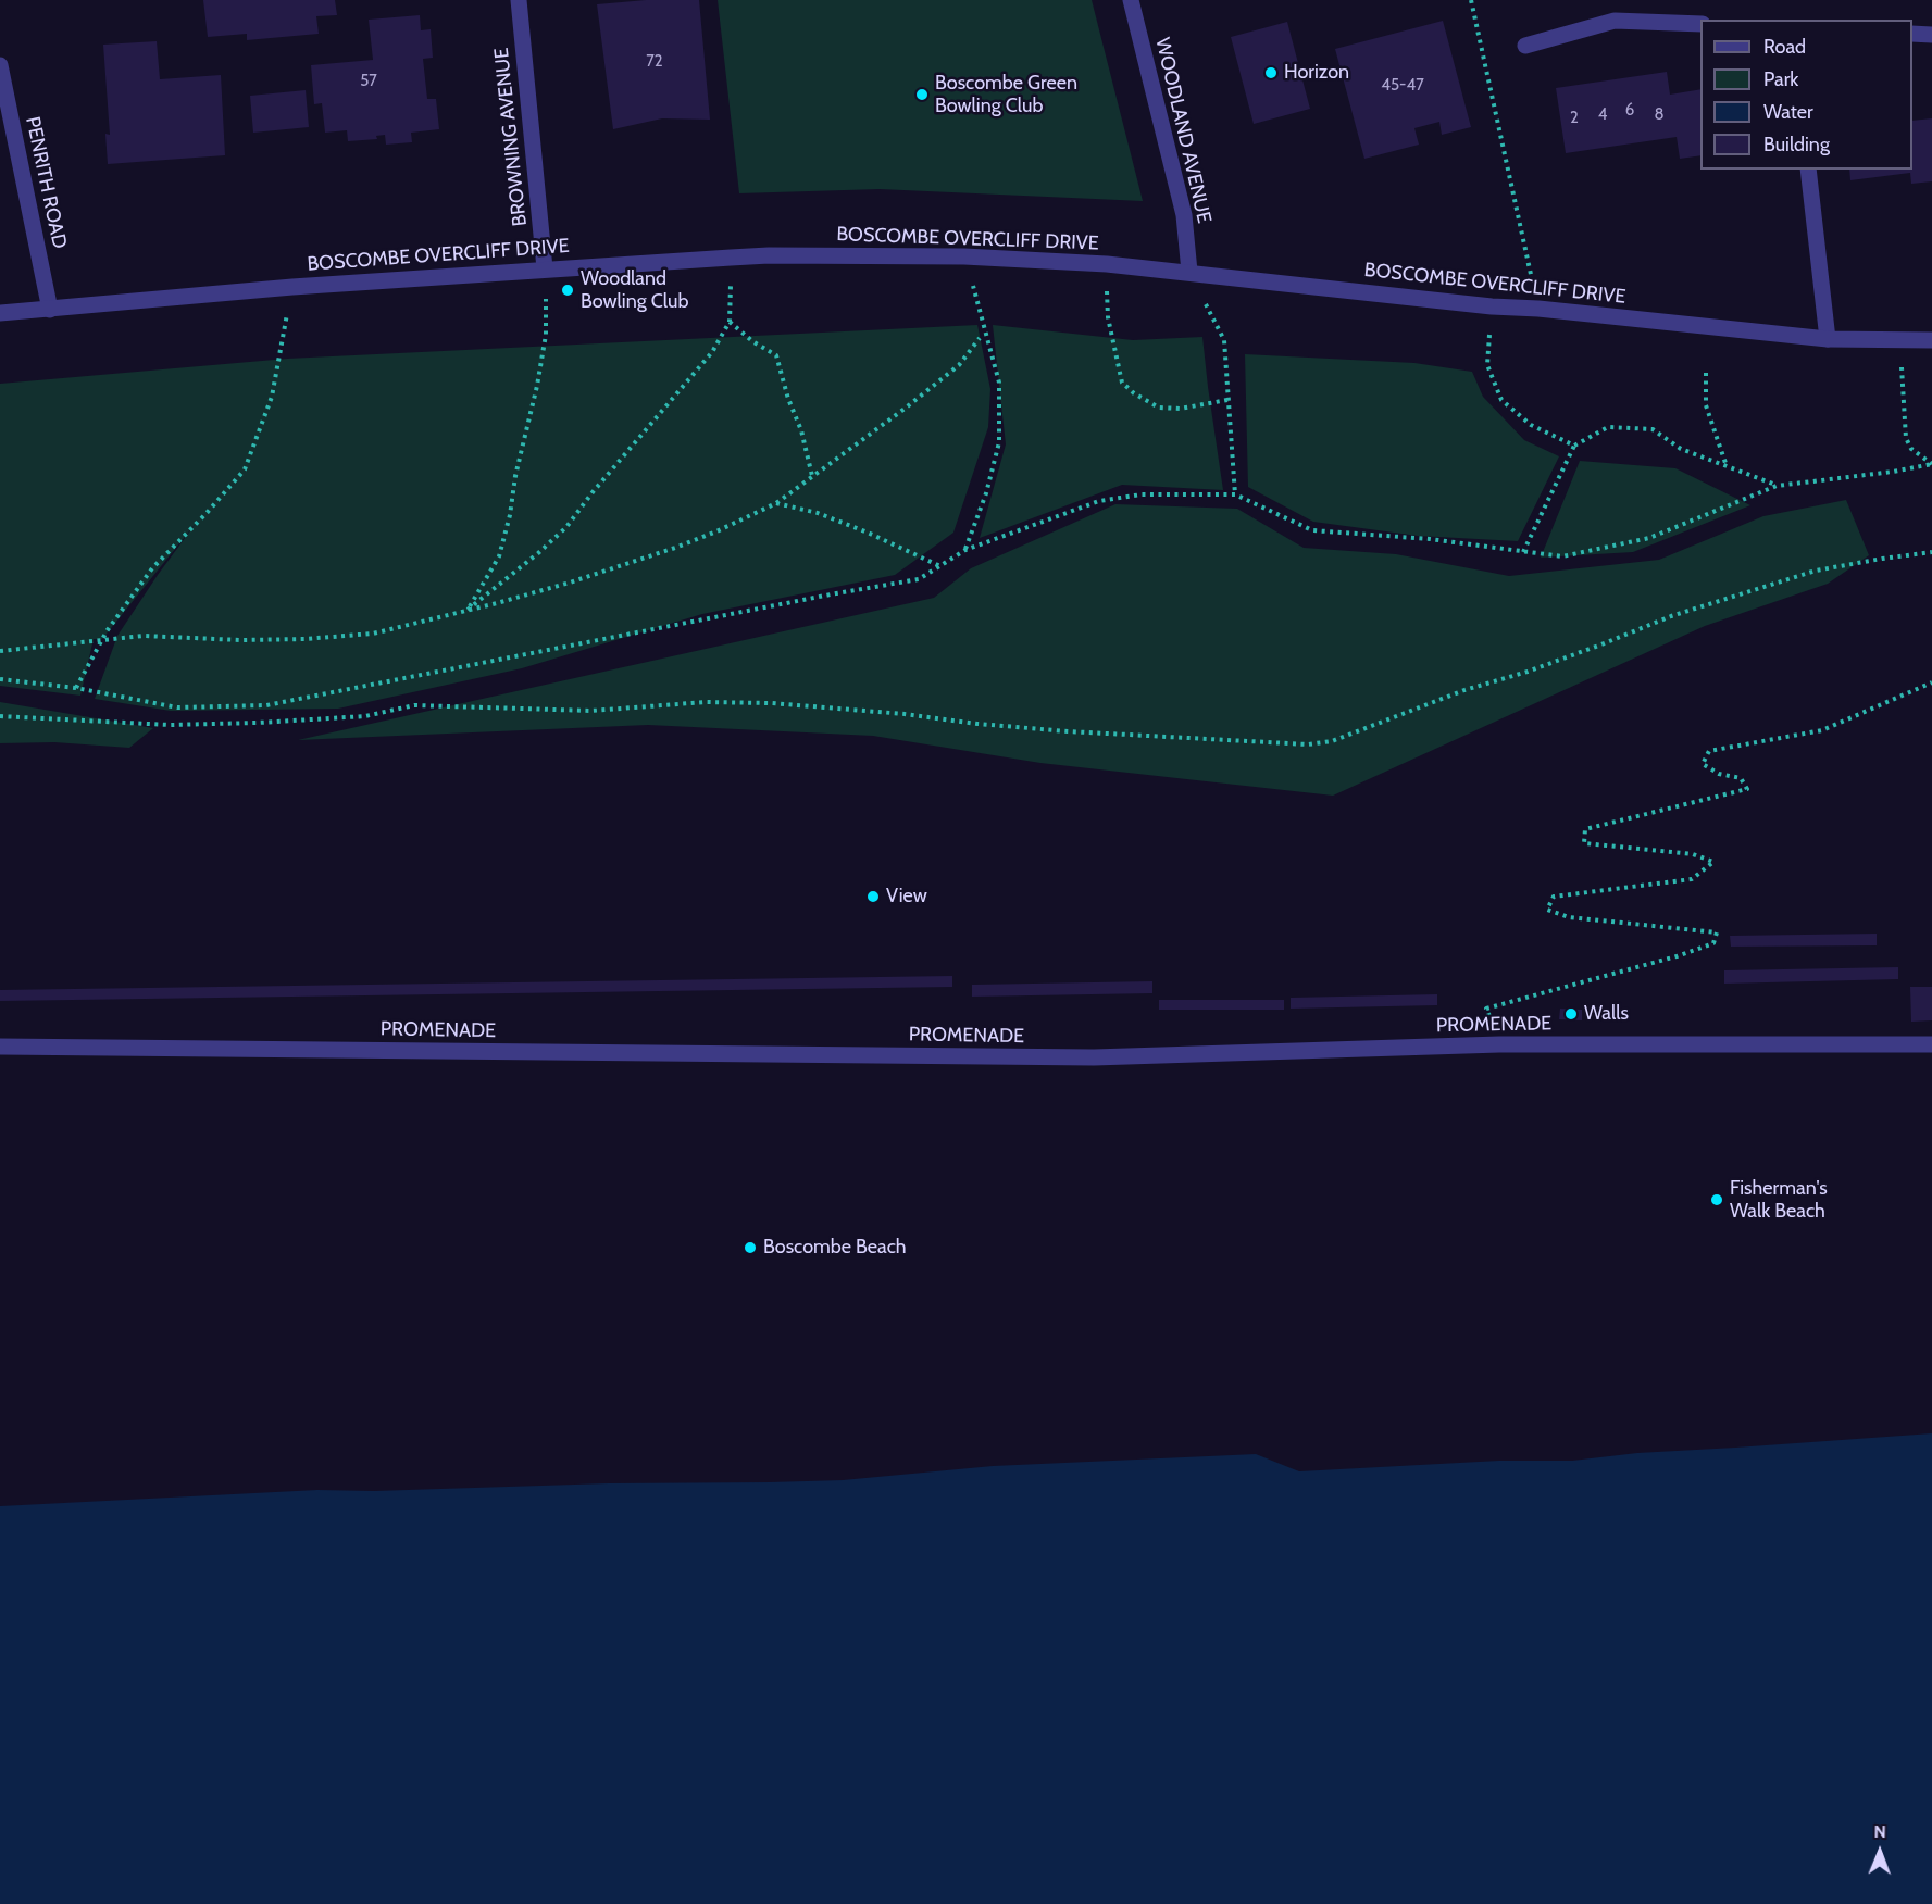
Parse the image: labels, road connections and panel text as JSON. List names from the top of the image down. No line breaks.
{"streets":{"street":["WOODLAND AVENUE","BROWNING AVENUE","PENRITH ROAD","BOSCOMBE OVERCLIFF DRIVE","PROMENADE"]},"crossings":[["WOODLAND AVENUE","BOSCOMBE OVERCLIFF DRIVE"],["BROWNING AVENUE","BOSCOMBE OVERCLIFF DRIVE"],["PENRITH ROAD","BOSCOMBE OVERCLIFF DRIVE"]],"places":["Horizon","Boscombe Green Bowling Club","Woodland Bowling Club","View","Walls","Fisherman's Walk Beach","Boscombe Beach"],"house_numbers":["72","57","45-47","6","4","8","2"],"legend":["Road","Park","Water","Building"],"north":"top"}
